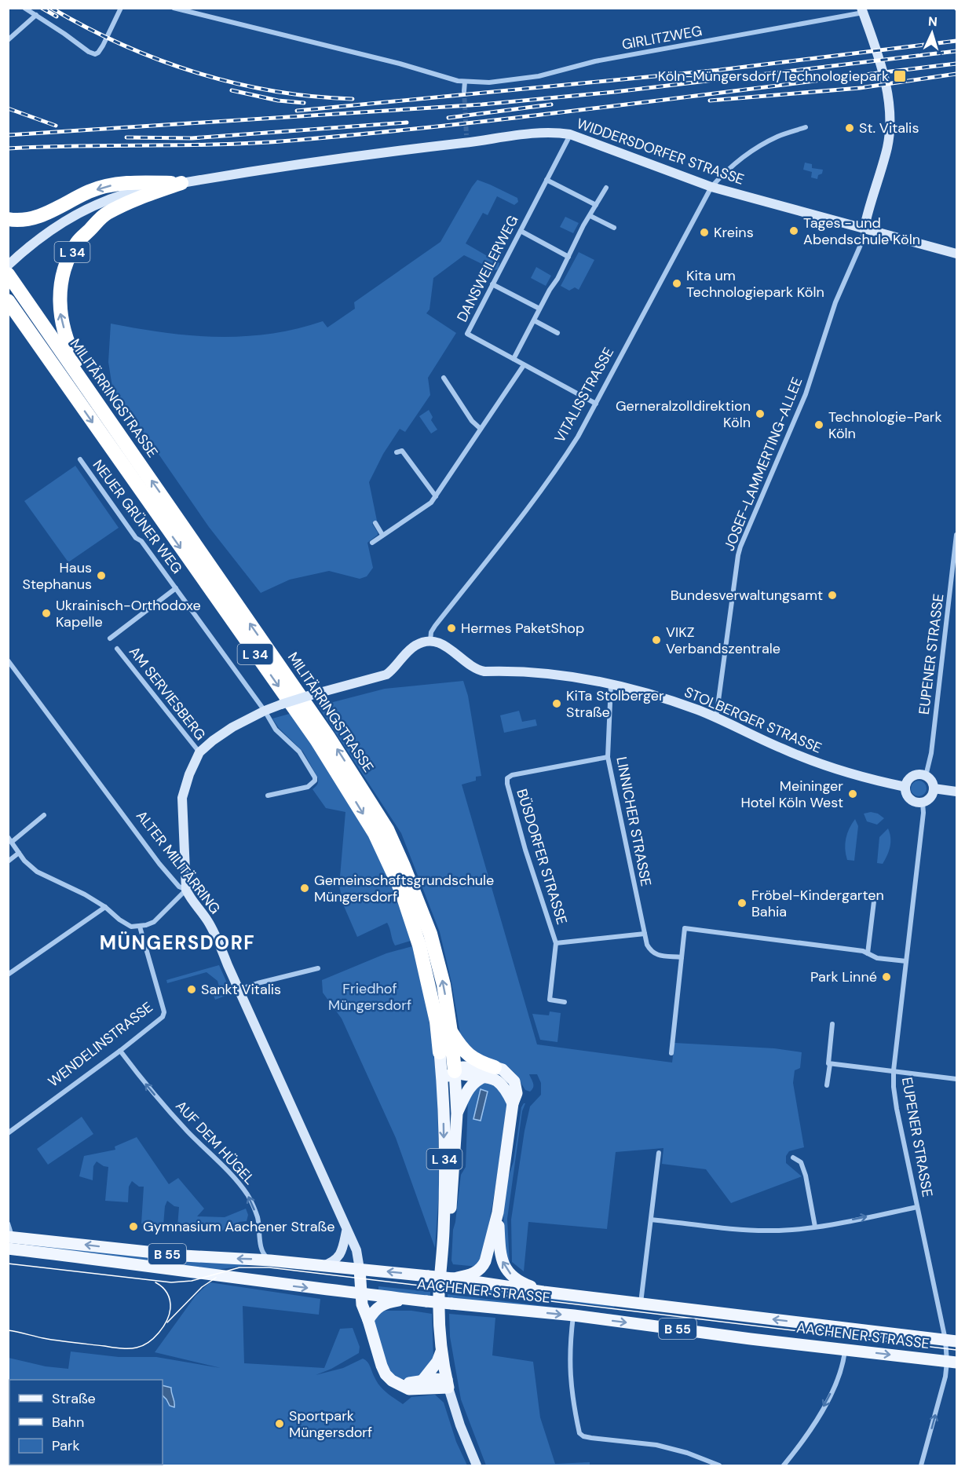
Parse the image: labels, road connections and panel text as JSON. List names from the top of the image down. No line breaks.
{"streets":{"highway":["L 34","MILITÄRRINGSTRASSE"],"main road":["B 55","AACHENER STRASSE"],"street":["GIRLITZWEG","WIDDERSDORFER STRASSE","DANSWEILERWEG","VITALISSTRASSE","JOSEF-LAMMERTING-ALLEE","NEUER GRÜNER WEG","EUPENER STRASSE","AM SERVIESBERG","STOLBERGER STRASSE","LINNICHER STRASSE","BÜSDORFER STRASSE","ALTER MILITÄRRING","WENDELINSTRASSE","AUF DEM HÜGEL"]},"crossings":[["WIDDERSDORFER STRASSE","L 34"],["WIDDERSDORFER STRASSE","DANSWEILERWEG"],["WIDDERSDORFER STRASSE","VITALISSTRASSE"],["WIDDERSDORFER STRASSE","JOSEF-LAMMERTING-ALLEE"],["L 34","MILITÄRRINGSTRASSE"],["DANSWEILERWEG","VITALISSTRASSE"],["VITALISSTRASSE","STOLBERGER STRASSE"],["JOSEF-LAMMERTING-ALLEE","STOLBERGER STRASSE"],["EUPENER STRASSE","STOLBERGER STRASSE"],["EUPENER STRASSE","AACHENER STRASSE"],["STOLBERGER STRASSE","LINNICHER STRASSE"],["LINNICHER STRASSE","BÜSDORFER STRASSE"],["ALTER MILITÄRRING","AACHENER STRASSE"],["WENDELINSTRASSE","AUF DEM HÜGEL"],["AUF DEM HÜGEL","AACHENER STRASSE"],["B 55","AACHENER STRASSE"]],"one_way":["AUF DEM HÜGEL"],"districts":["MÜNGERSDORF"],"parks":["Friedhof Müngersdorf"],"places":{"transit":["Köln-Müngersdorf/Technologiepark"],"other":["St. Vitalis","Tages - und Abendschule Köln","Kreins","Kita um Technologiepark Köln","Gerneralzolldirektion Köln","Technologie-Park Köln","Haus Stephanus","Bundesverwaltungsamt","Ukrainisch-Orthodoxe Kapelle","Hermes PaketShop","VIKZ Verbandszentrale","KiTa Stolberger Straße","Meininger Hotel Köln West","Gemeinschaftsgrundschule Müngersdorf","Fröbel-Kindergarten Bahia","Park Linné","Sankt Vitalis","Gymnasium Aachener Straße","Sportpark Müngersdorf"]},"legend":["Straße","Bahn","Park"],"north":"top"}
